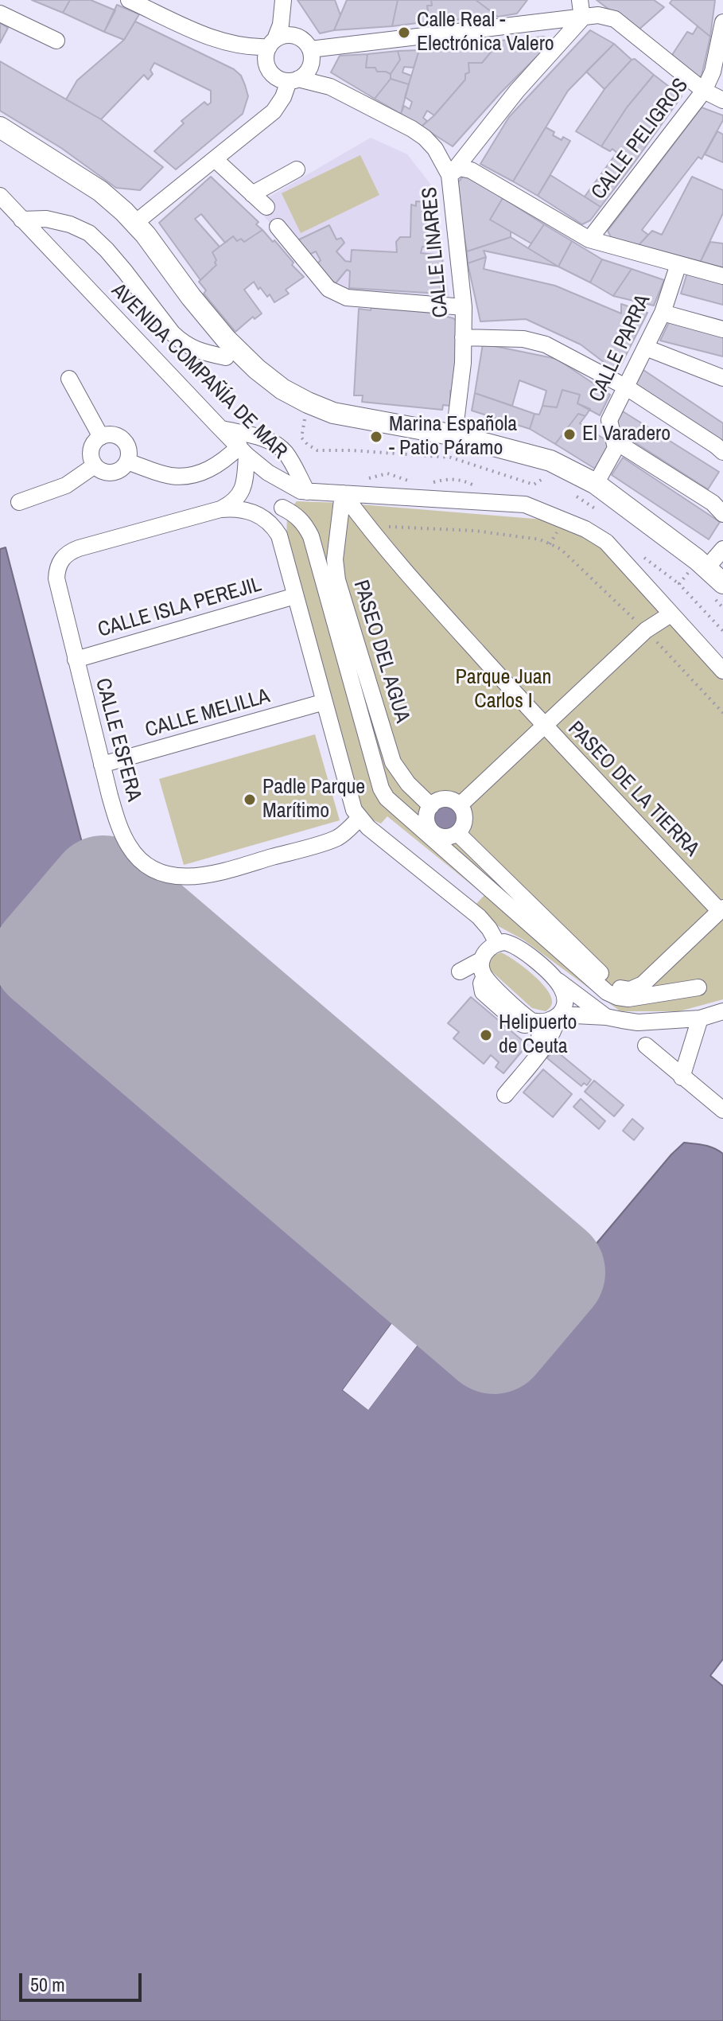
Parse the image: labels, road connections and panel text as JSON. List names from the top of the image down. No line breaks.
{"streets":{"street":["CALLE PELIGROS","CALLE LINARES","CALLE PARRA","AVENIDA COMPAÑÍA DE MAR","CALLE ISLA PEREJIL","PASEO DEL AGUA","CALLE MELILLA","CALLE ESFERA","PASEO DE LA TIERRA"]},"crossings":[["AVENIDA COMPAÑÍA DE MAR","PASEO DEL AGUA"],["AVENIDA COMPAÑÍA DE MAR","CALLE ESFERA"],["AVENIDA COMPAÑÍA DE MAR","PASEO DE LA TIERRA"],["CALLE ISLA PEREJIL","CALLE ESFERA"],["PASEO DEL AGUA","PASEO DE LA TIERRA"],["CALLE MELILLA","CALLE ESFERA"]],"parks":["Parque Juan Carlos I"],"places":["Calle Real - Electrónica Valero","El Varadero","Marina Española - Patio Páramo","Padle Parque Marítimo","Helipuerto de Ceuta"],"scale_bar":"50 m"}
